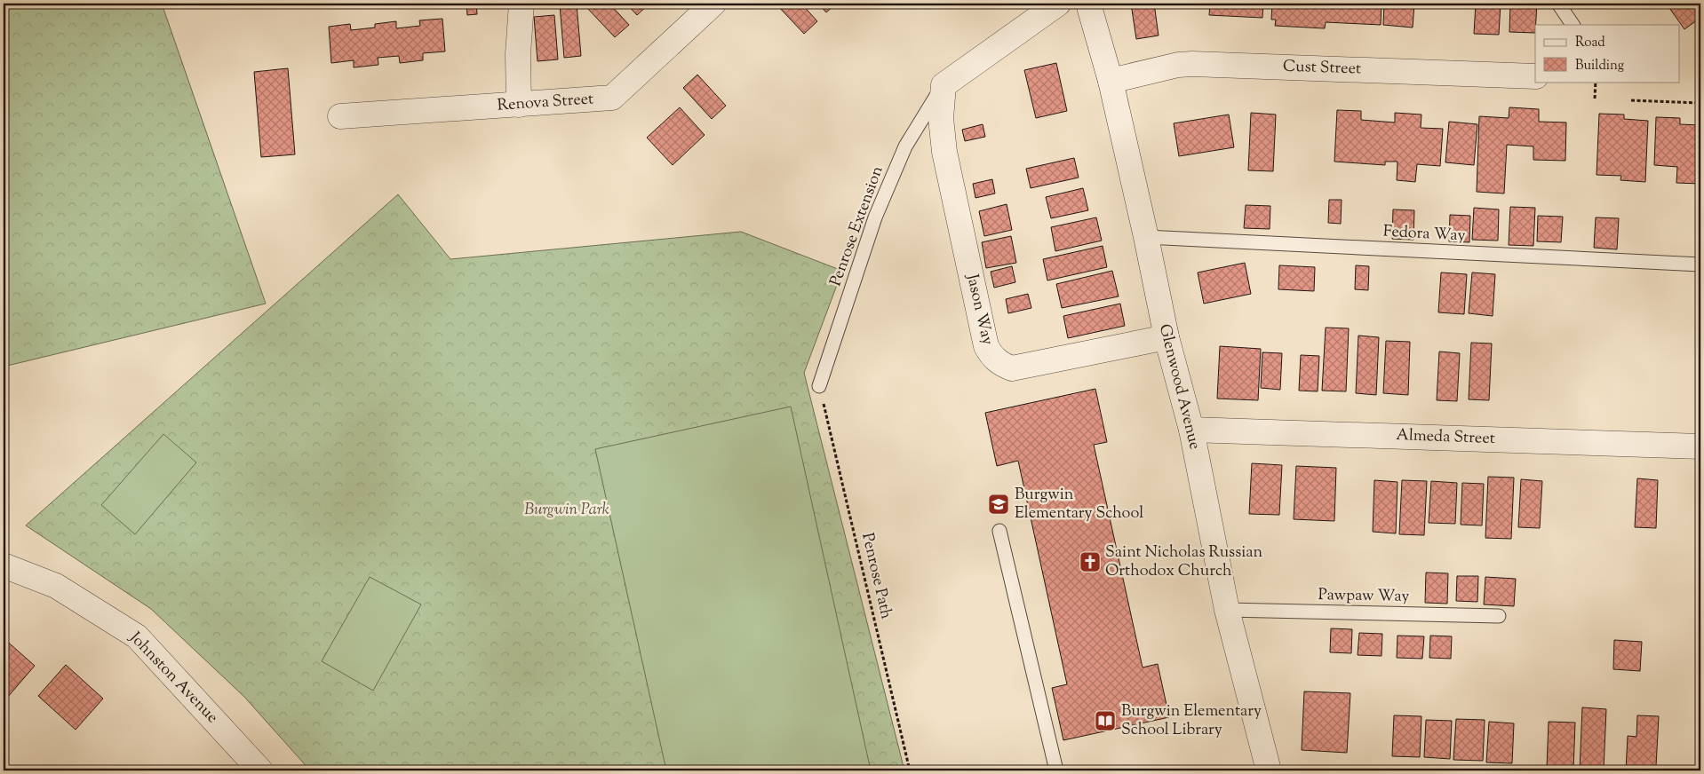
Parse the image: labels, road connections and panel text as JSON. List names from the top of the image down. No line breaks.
{"streets":{"street":["Cust Street","Renova Street","Jason Way","Glenwood Avenue","Almeda Street","Johnston Avenue"],"lane":["Penrose Extension","Fedora Way","Pawpaw Way"],"path":["Penrose Path"]},"crossings":[["Cust Street","Glenwood Avenue"],["Penrose Extension","Jason Way"],["Penrose Extension","Penrose Path"],["Fedora Way","Glenwood Avenue"],["Jason Way","Glenwood Avenue"],["Glenwood Avenue","Almeda Street"],["Glenwood Avenue","Pawpaw Way"]],"parks":["Burgwin Park"],"places":{"school or university":["Burgwin Elementary School"],"church":["Saint Nicholas Russian Orthodox Church"],"library":["Burgwin Elementary School Library"]},"legend":["Road","Building"]}
